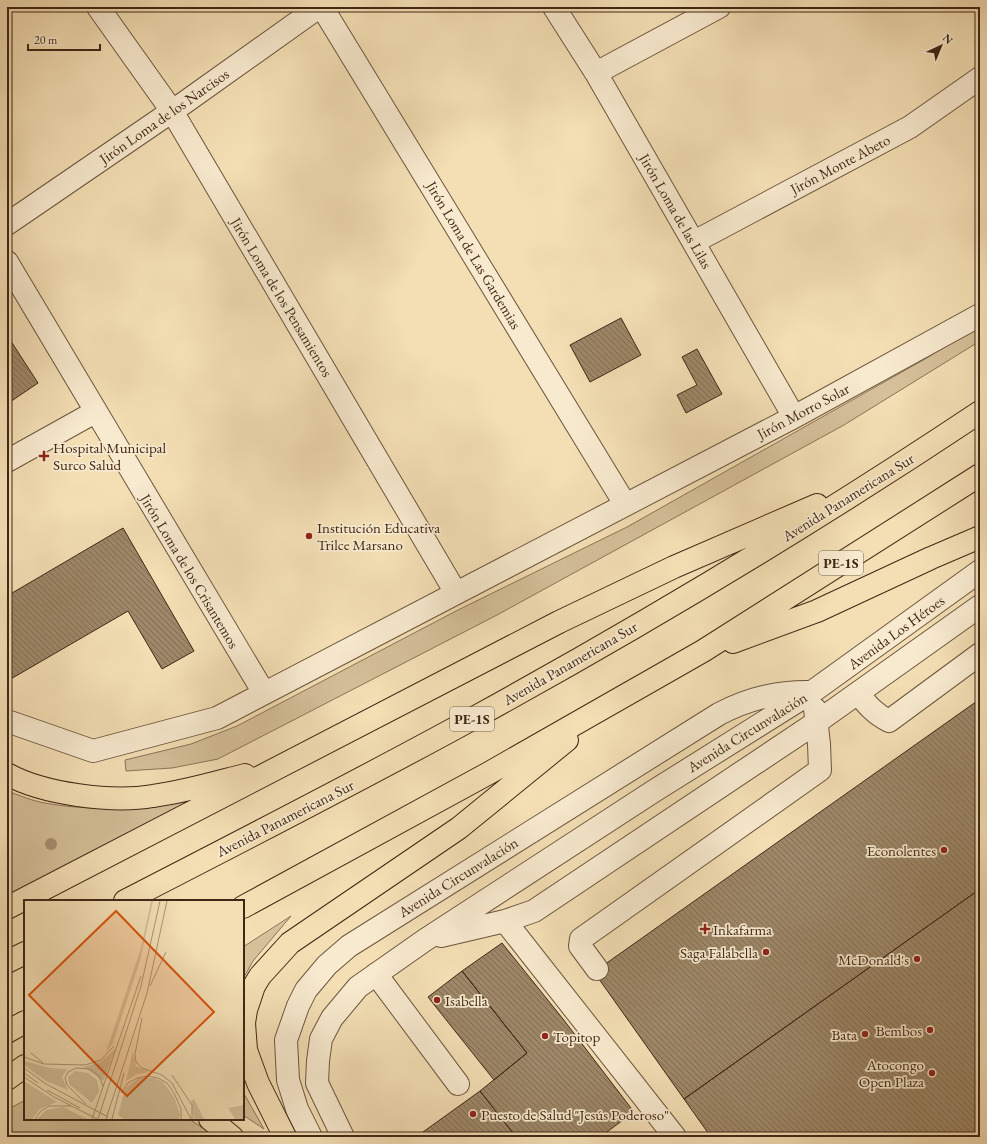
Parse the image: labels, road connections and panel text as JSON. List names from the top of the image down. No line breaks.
{"streets":{"highway":["Avenida Panamericana Sur","PE-1S"],"street":["Jirón Loma de los Narcisos","Jirón Monte Abeto","Jirón Loma de las Lilas","Jirón Loma de Las Gardemias","Jirón Loma de los Pensamientos","Jirón Morro Solar","Jirón Loma de los Crisantemos","Avenida Los Héroes","Avenida Circunvalación"]},"crossings":[["Jirón Loma de los Narcisos","Jirón Loma de Las Gardemias"],["Jirón Loma de los Narcisos","Jirón Loma de los Pensamientos"],["Jirón Monte Abeto","Jirón Loma de las Lilas"],["Jirón Loma de las Lilas","Jirón Morro Solar"],["Jirón Loma de Las Gardemias","Jirón Morro Solar"],["Jirón Loma de los Pensamientos","Jirón Morro Solar"],["Jirón Morro Solar","Jirón Loma de los Crisantemos"],["Avenida Los Héroes","Avenida Circunvalación"]],"places":{"health":["Hospital Municipal Surco Salud","Inkafarma"],"other":["Institución Educativa Trilce Marsano","Econolentes","Saga Falabella","McDonald's","Isabella","Bembos","Bata","Topitop","Atocongo Open Plaza","Puesto de Salud \"Jesús Poderoso\""]},"scale_bar":"20 m","north":"top right"}
